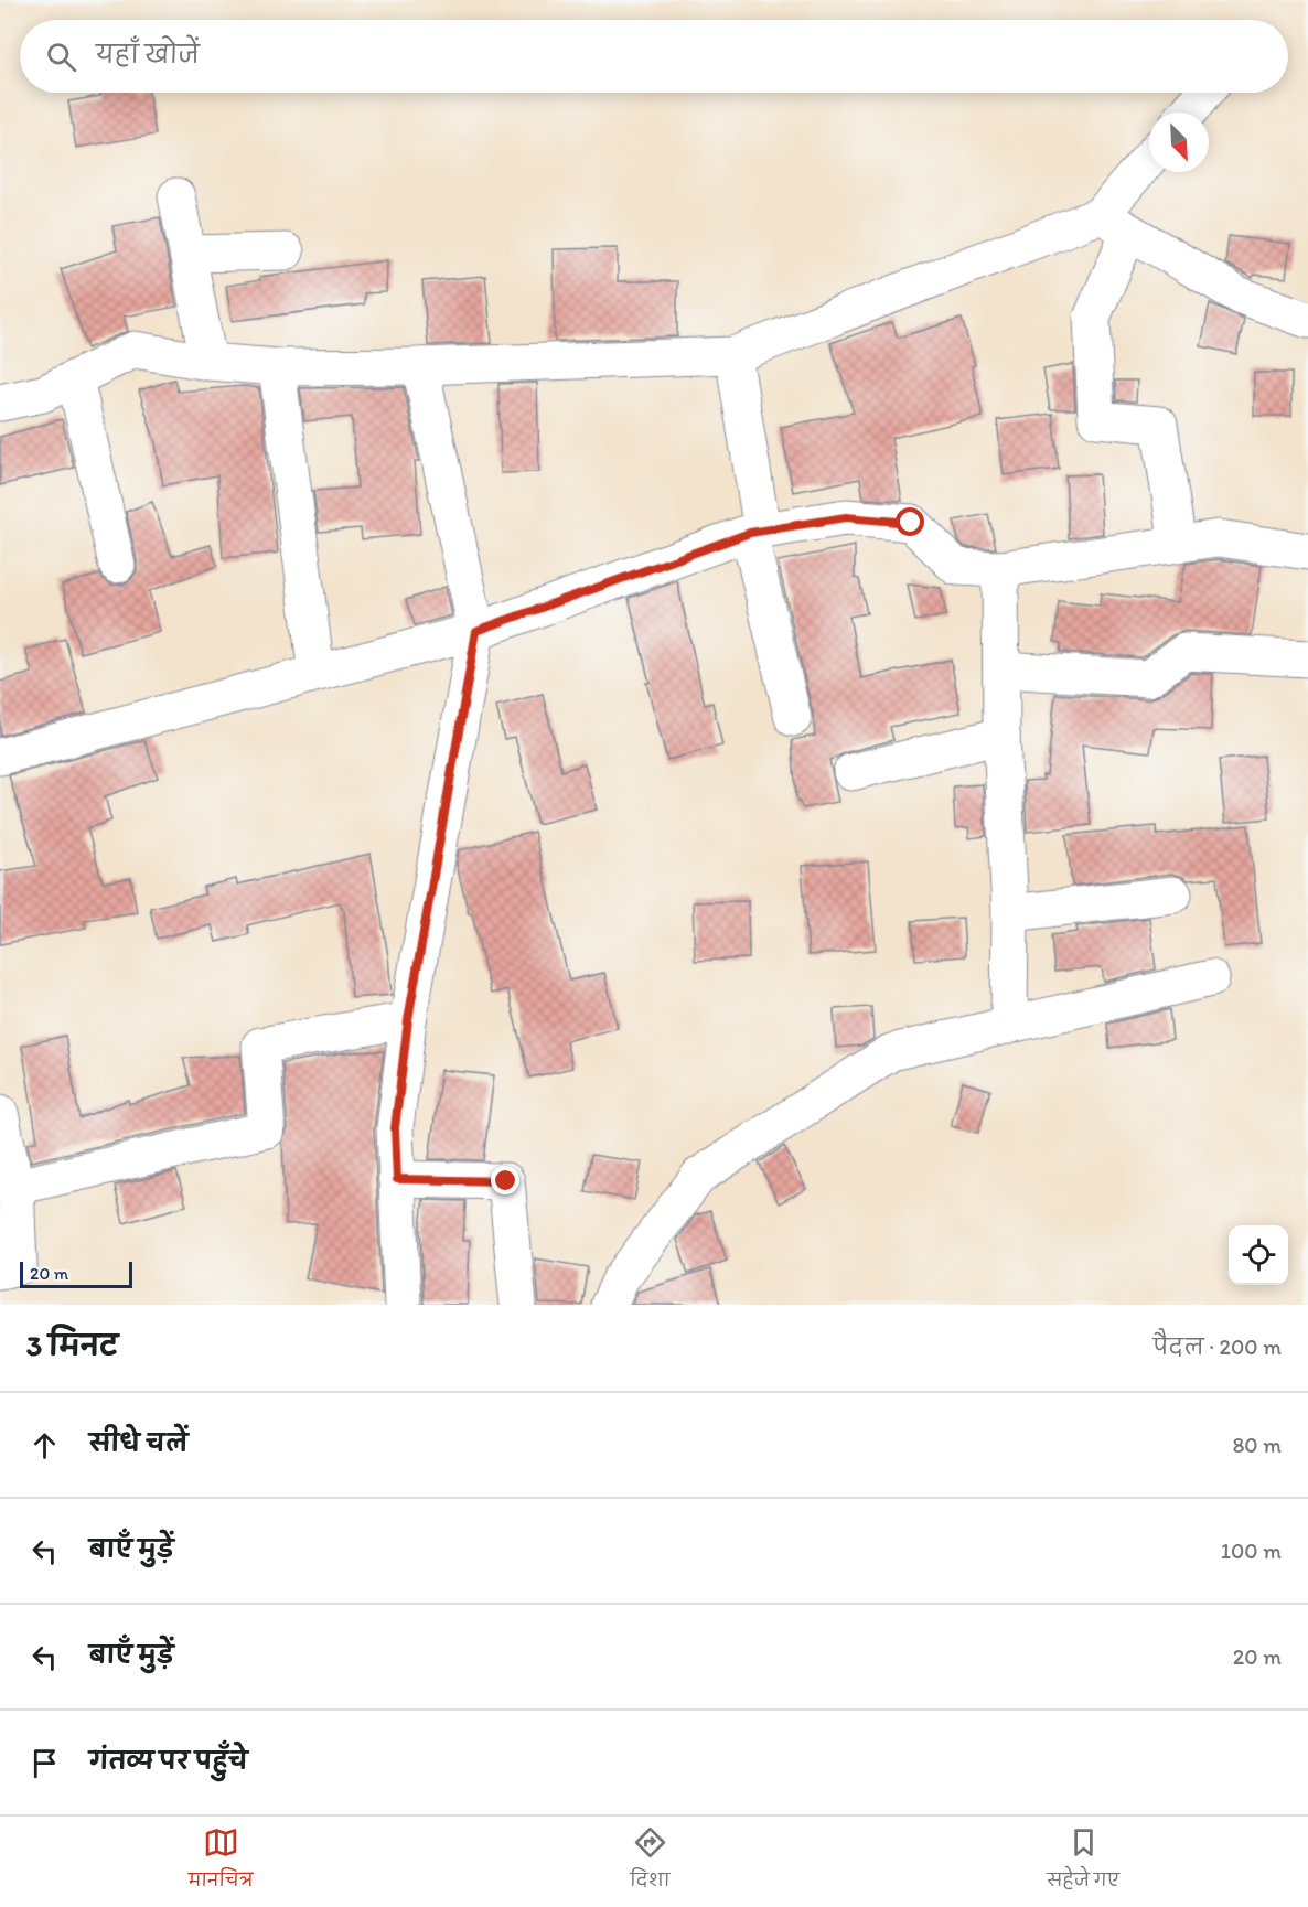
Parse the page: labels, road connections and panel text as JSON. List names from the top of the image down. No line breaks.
{"scale_bar":"20 m","north":"bottom right","page":{"search":"यहाँ खोजें","scale":"20 m","heading":["3 मिनट","पैदल · 200 m"],"list":[["सीधे चलें","80 m"],["बाएँ मुड़ें","100 m"],["बाएँ मुड़ें","20 m"],"गंतव्य पर पहुँचे"],"nav":["मानचित्र","दिशा","सहेजे गए"]}}
